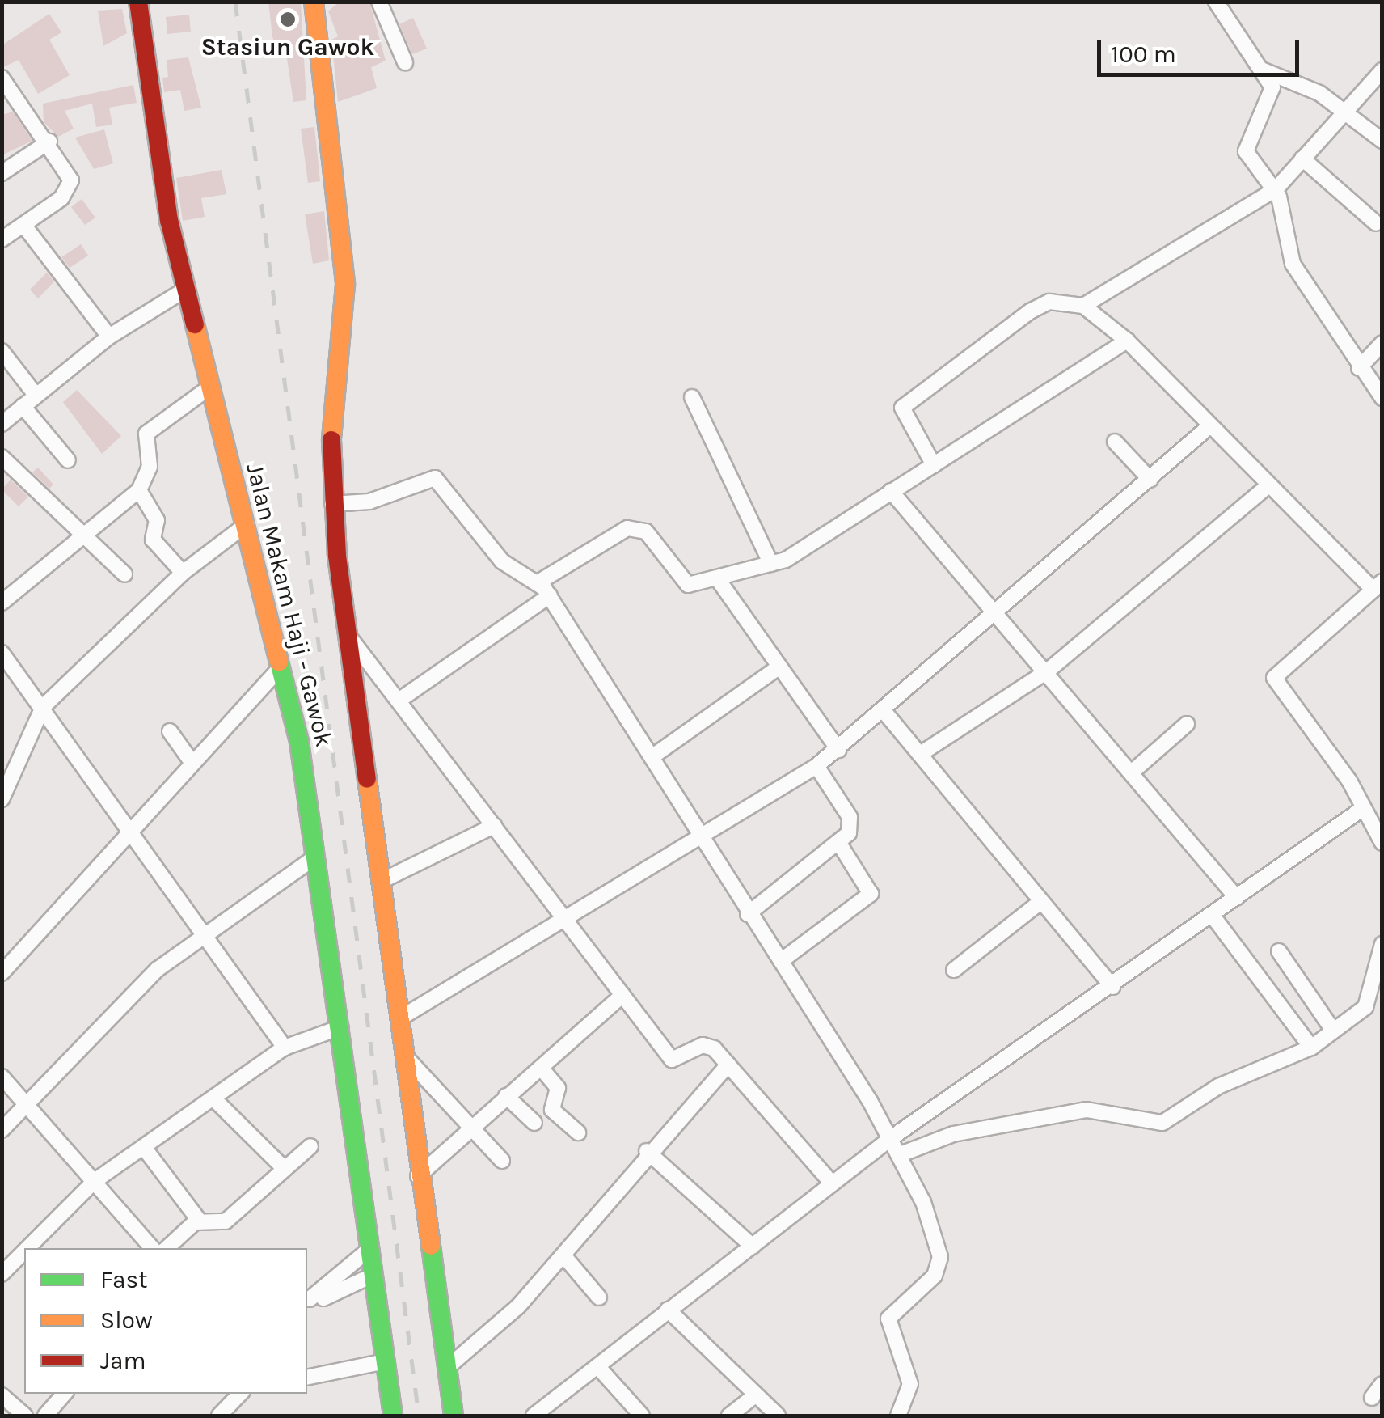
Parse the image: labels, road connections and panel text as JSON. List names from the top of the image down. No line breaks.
{"streets":{"street":["Jalan Makam Haji - Gawok"]},"places":["Stasiun Gawok"],"legend":["Fast","Slow","Jam"],"scale_bar":"100 m"}
